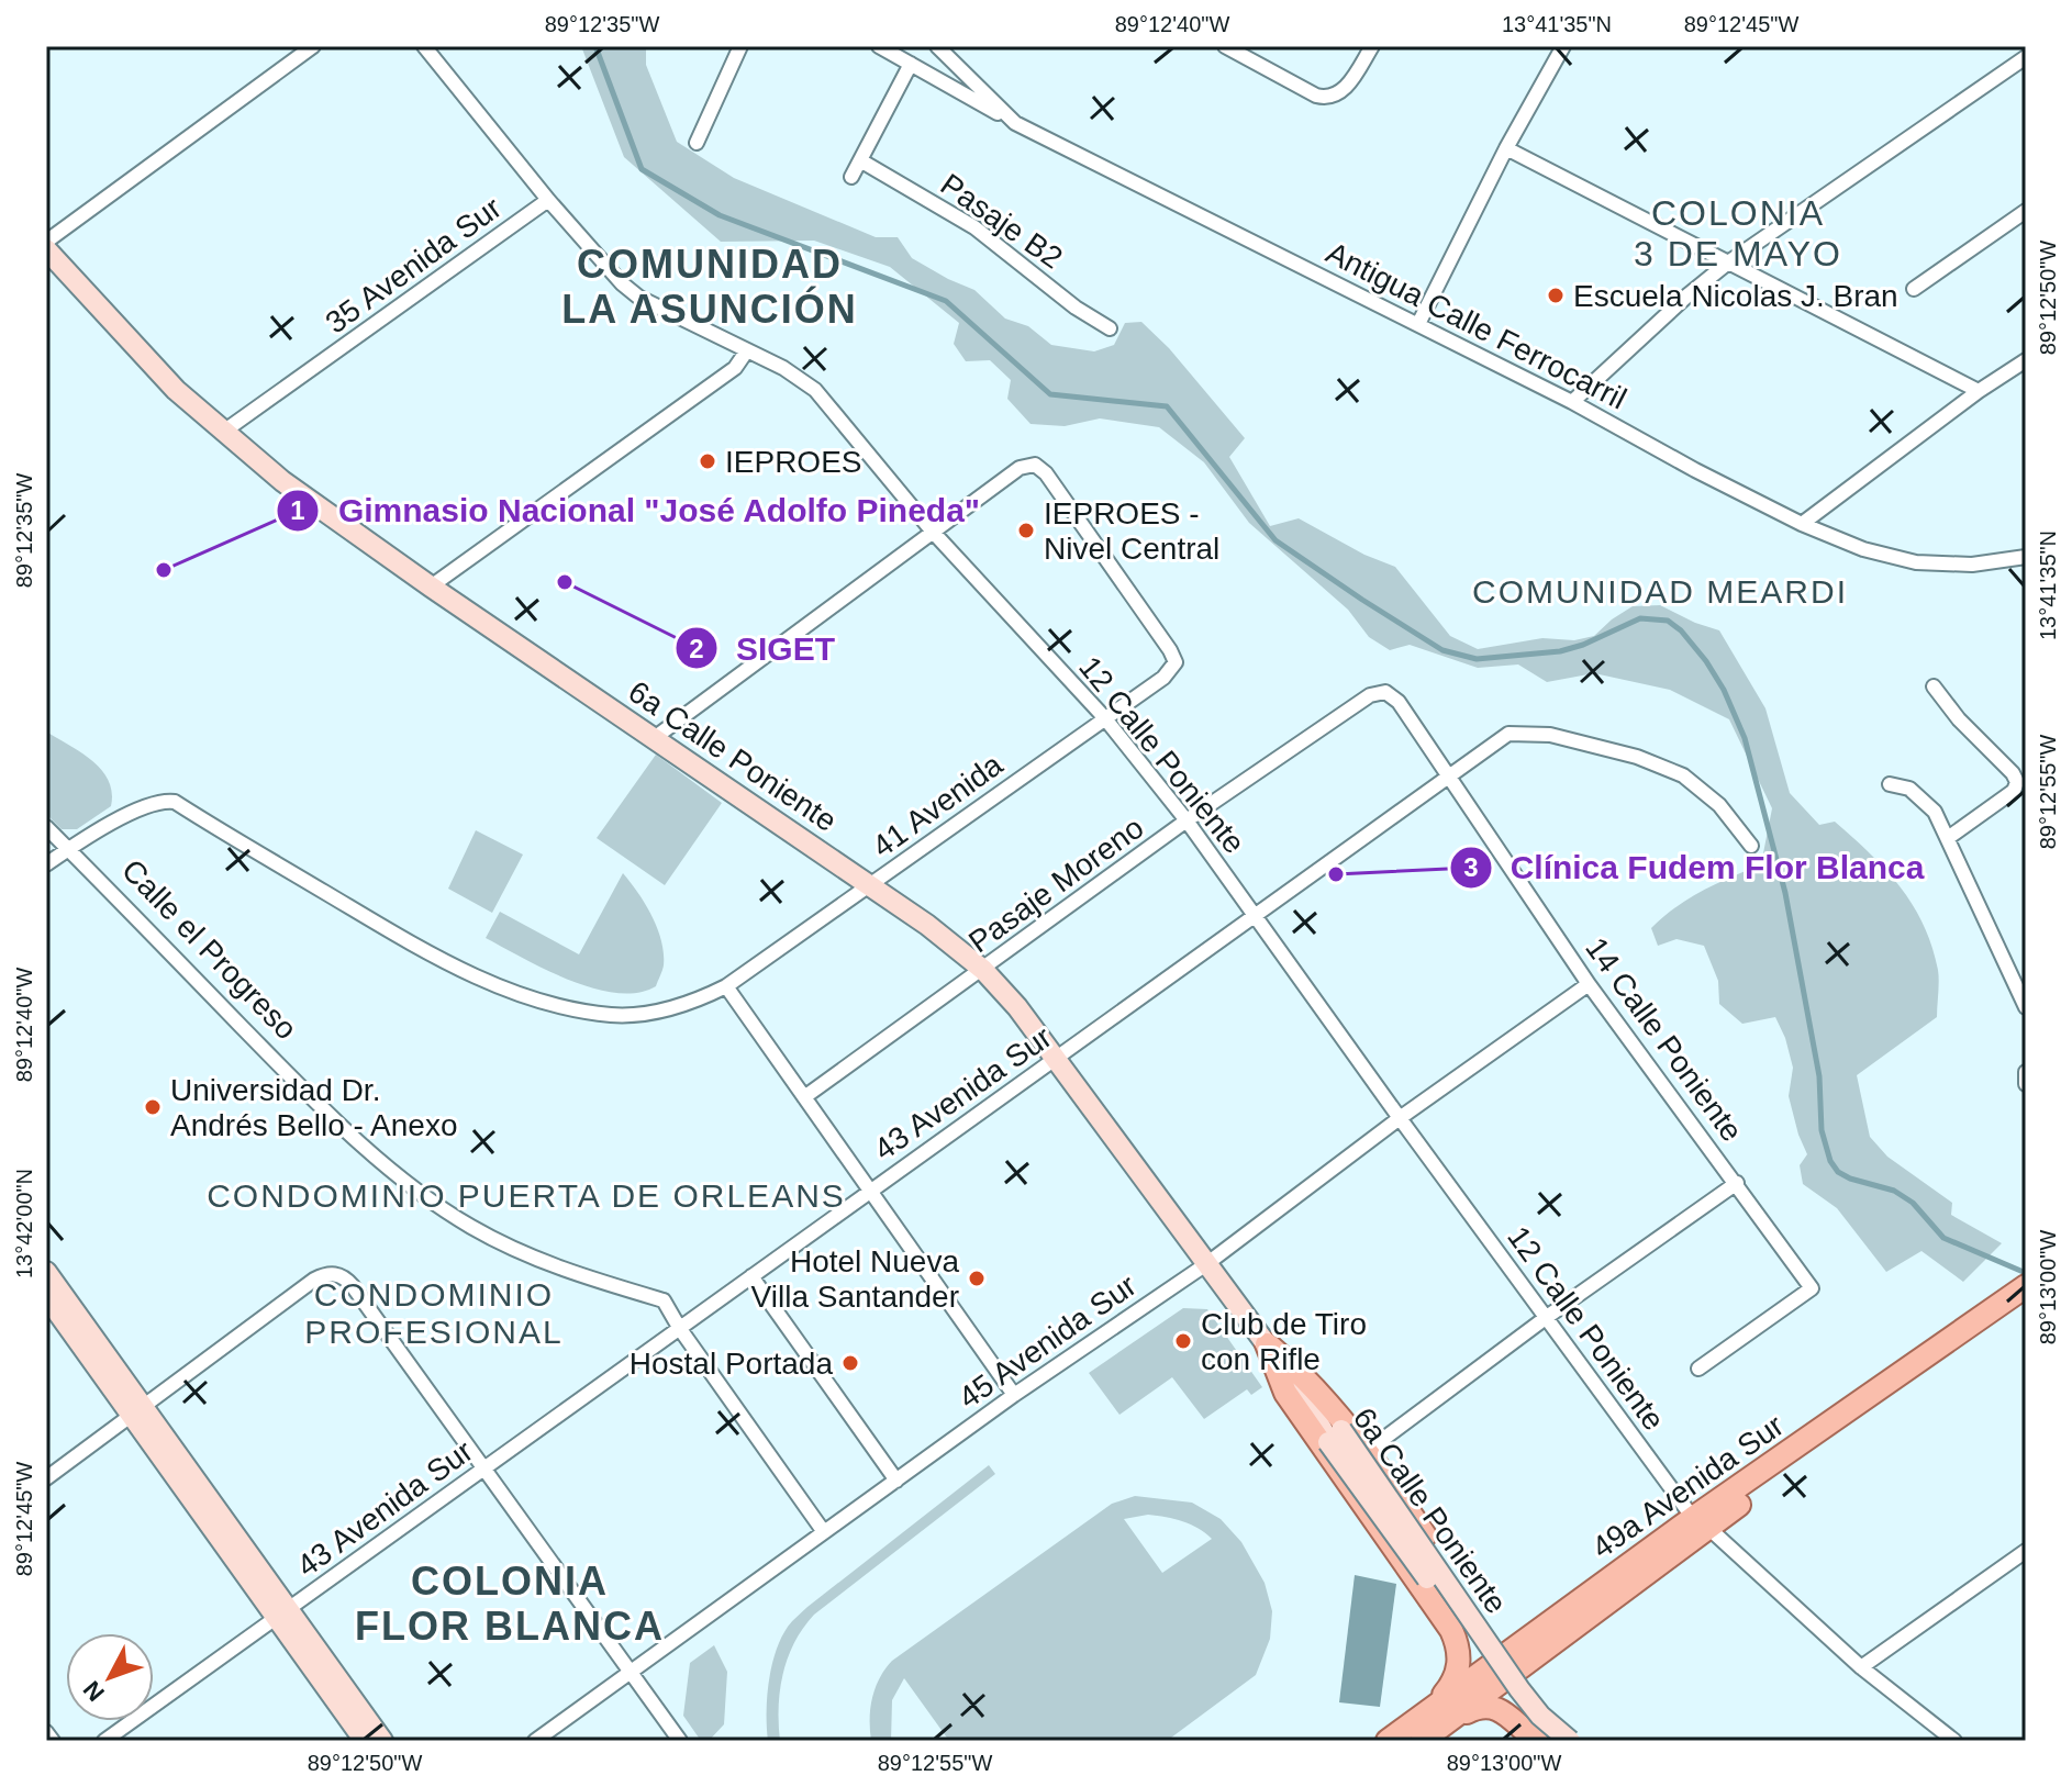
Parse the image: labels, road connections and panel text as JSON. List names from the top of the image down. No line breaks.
{"streets":{"main road":["49a Avenida Sur"],"street":["Pasaje B2","35 Avenida Sur","Antigua Calle Ferrocarril","12 Calle Poniente","6a Calle Poniente","41 Avenida","Pasaje Moreno","Calle el Progreso","14 Calle Poniente","43 Avenida Sur","45 Avenida Sur"]},"crossings":[["35 Avenida Sur","12 Calle Poniente"],["35 Avenida Sur","6a Calle Poniente"],["12 Calle Poniente","41 Avenida"],["12 Calle Poniente","Pasaje Moreno"],["12 Calle Poniente","43 Avenida Sur"],["12 Calle Poniente","45 Avenida Sur"],["12 Calle Poniente","49a Avenida Sur"],["6a Calle Poniente","41 Avenida"],["6a Calle Poniente","Pasaje Moreno"],["6a Calle Poniente","43 Avenida Sur"],["6a Calle Poniente","45 Avenida Sur"],["41 Avenida","Calle el Progreso"],["Pasaje Moreno","14 Calle Poniente"],["Calle el Progreso","43 Avenida Sur"],["14 Calle Poniente","43 Avenida Sur"],["14 Calle Poniente","45 Avenida Sur"]],"districts":["COLONIA 3 DE MAYO","COMUNIDAD LA ASUNCIÓN","COMUNIDAD MEARDI","CONDOMINIO PUERTA DE ORLEANS","CONDOMINIO PROFESIONAL","COLONIA FLOR BLANCA"],"places":["Escuela Nicolas J. Bran","IEPROES","IEPROES - Nivel Central","Gimnasio Nacional \"José Adolfo Pineda\"","SIGET","Clínica Fudem Flor Blanca","Universidad Dr. Andrés Bello - Anexo","Hotel Nueva Villa Santander","Club de Tiro con Rifle","Hostal Portada"],"north":"bottom left","coordinates":["89°12'35\"W","89°12'40\"W","13°41'35\"N","89°12'45\"W","89°12'50\"W","89°12'55\"W","13°42'00\"N","89°13'00\"W"]}
